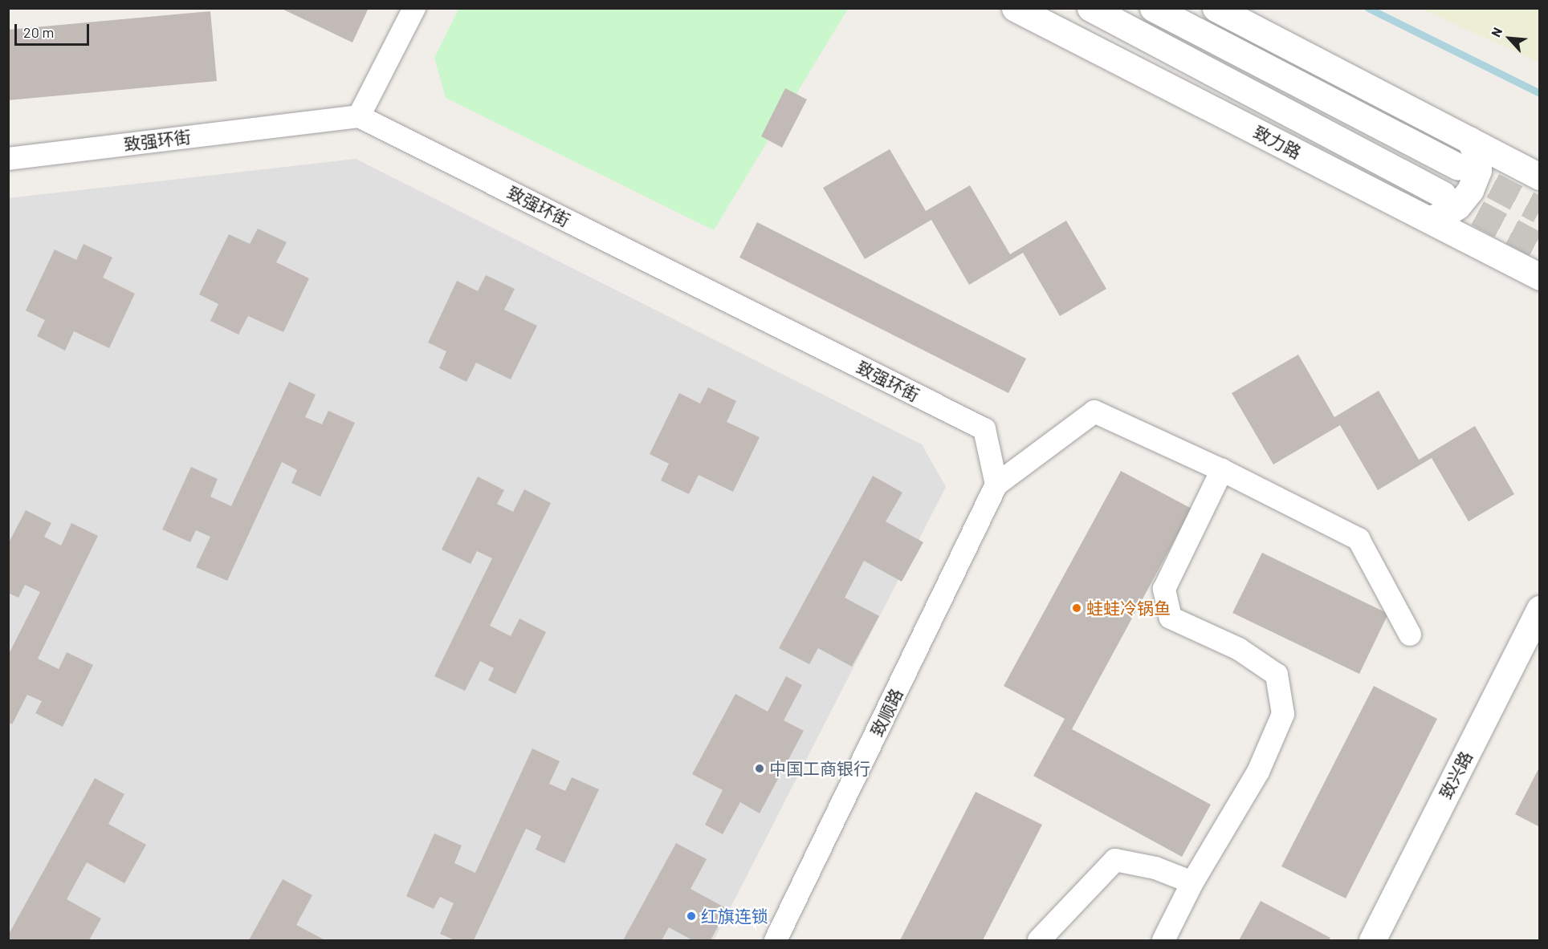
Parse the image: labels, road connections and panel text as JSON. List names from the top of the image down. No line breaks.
{"streets":{"street":["致强环街","致力路","致顺路","致兴路"]},"crossings":[["致强环街","致顺路"]],"places":["蛙蛙冷锅鱼","中国工商银行","红旗连锁"],"scale_bar":"20 m","north":"top left"}
